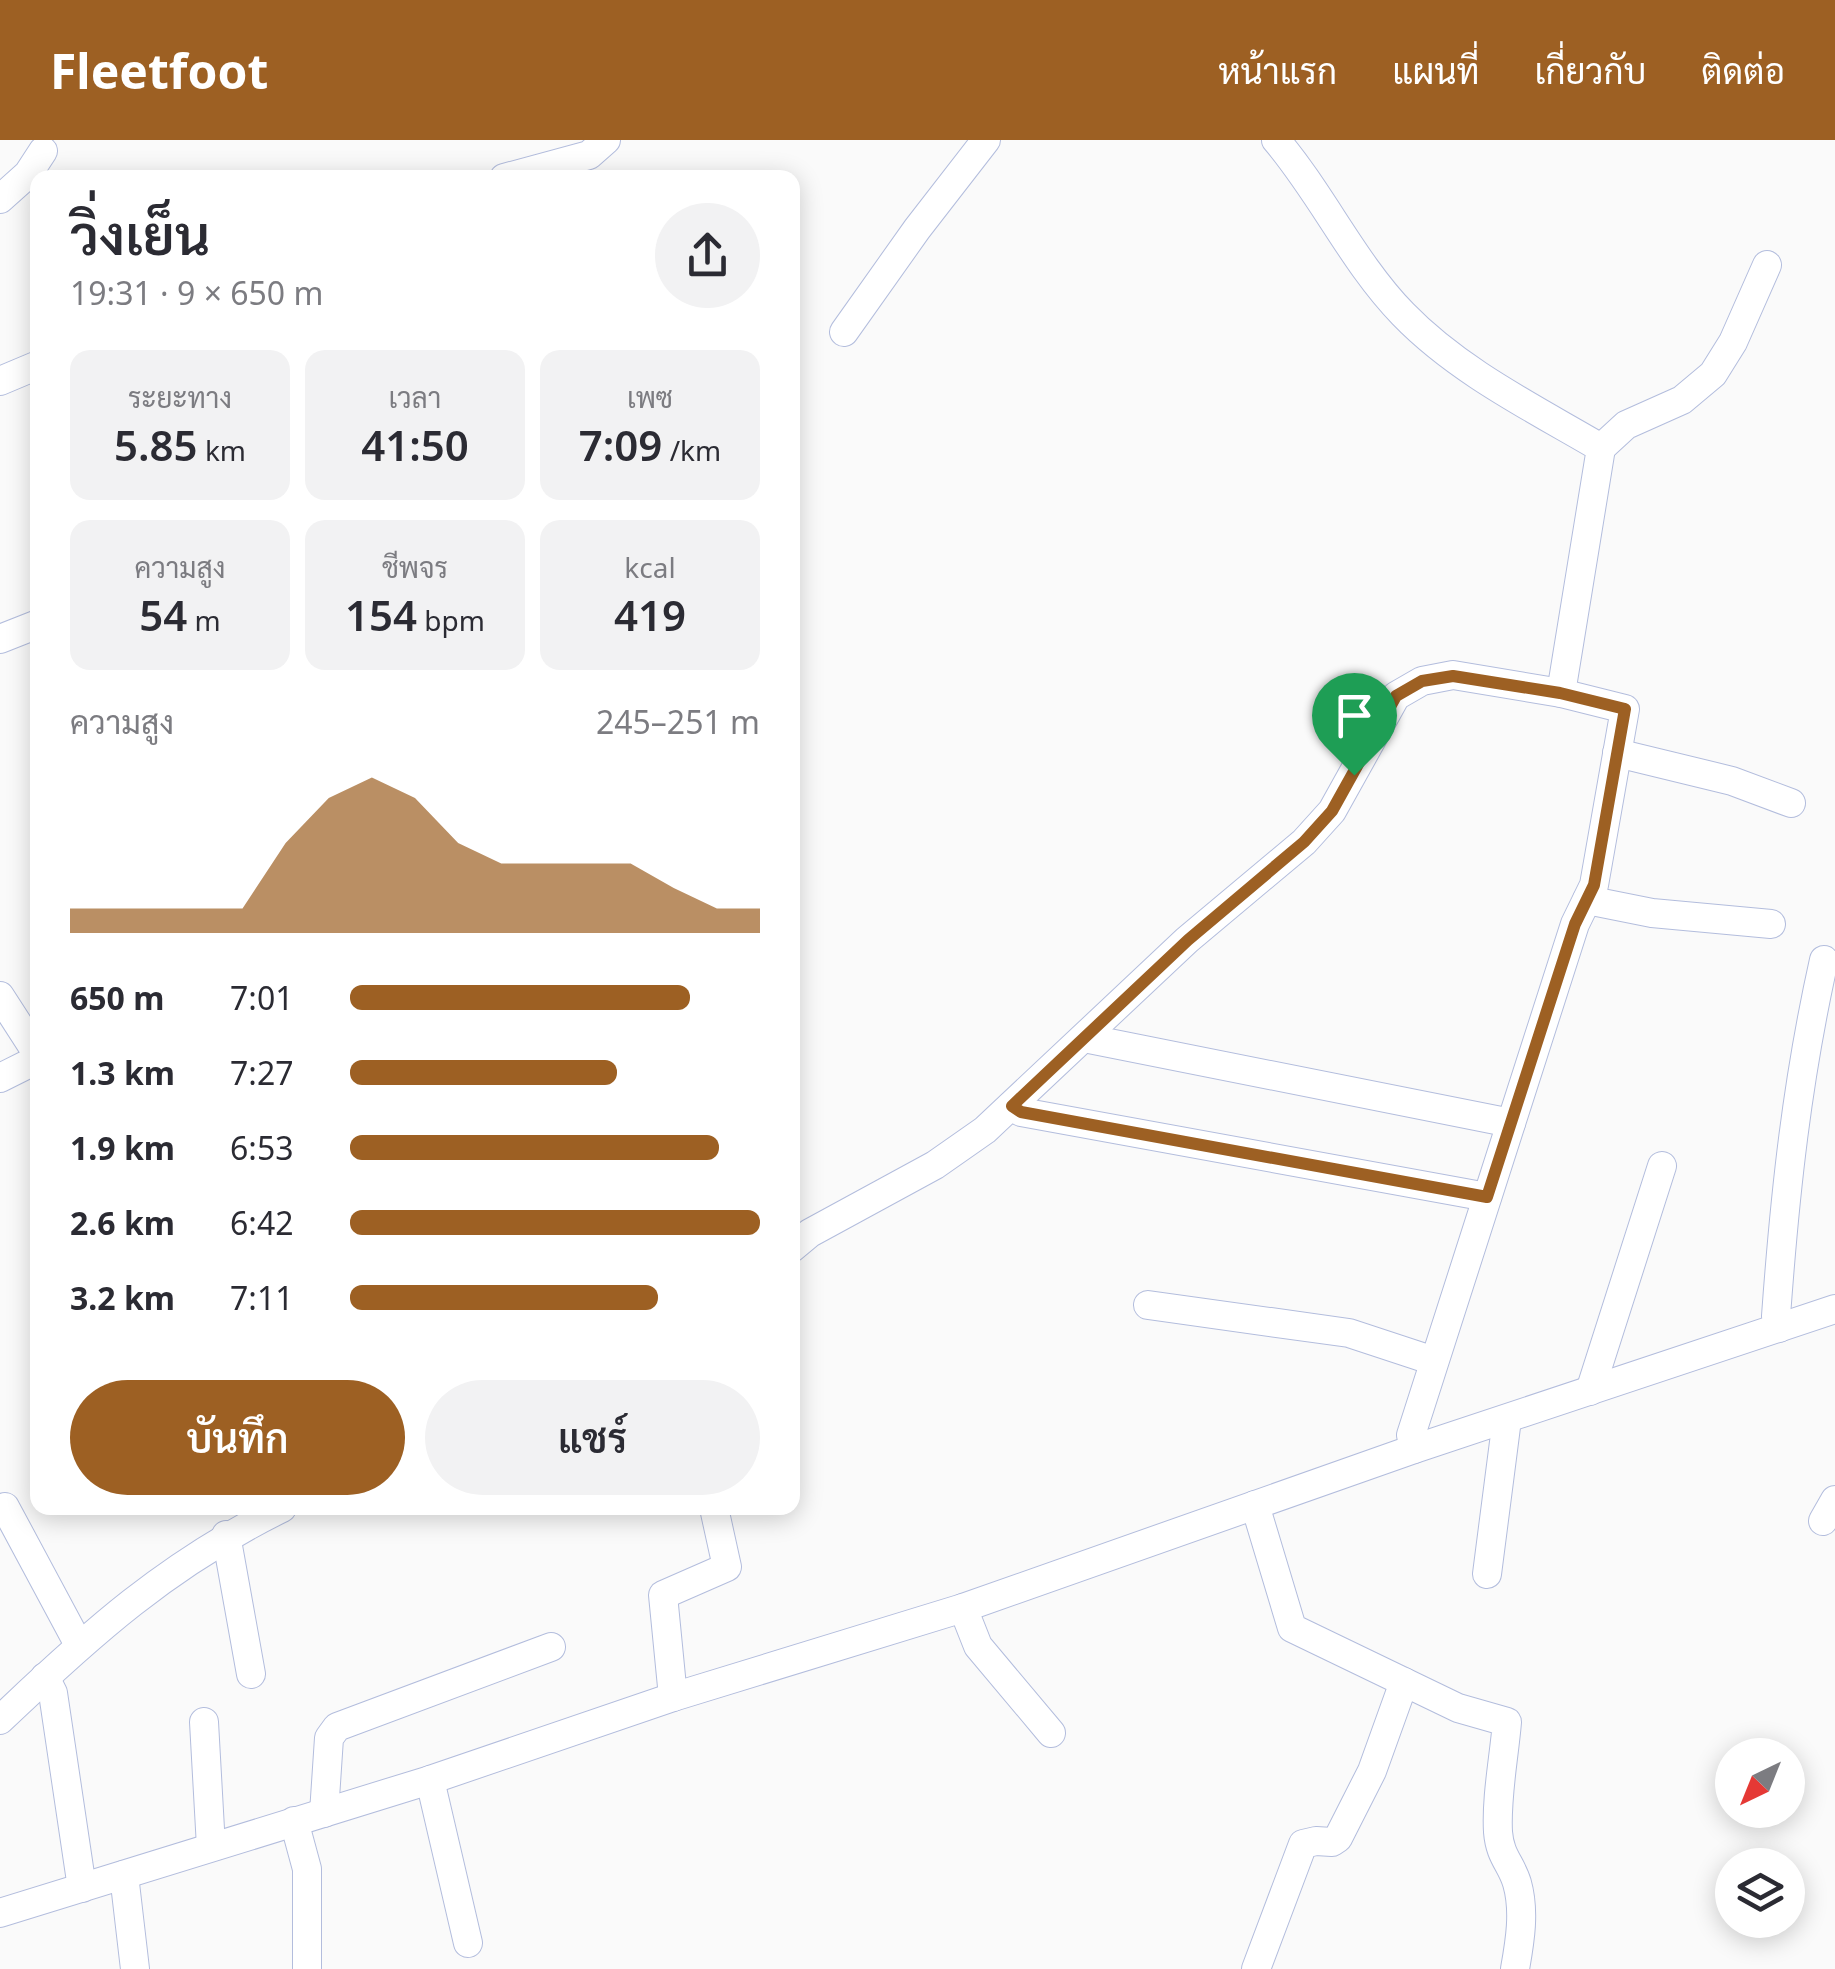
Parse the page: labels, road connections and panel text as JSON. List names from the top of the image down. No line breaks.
{"north":"bottom left","page":{"header":"Fleetfoot","nav":["หน้าแรก","แผนที่","เกี่ยวกับ","ติดต่อ"],"heading":["วิ่งเย็น","19:31 · 9 × 650 m"],"stats":[["ระยะทาง","5.85 km"],["เวลา","41:50"],["เพซ","7:09 /km"],["ความสูง","54 m"],["ชีพจร","154 bpm"],["kcal","419"]],"chart":["ความสูง","245–251 m"],"list":[{"name":"650 m","note":"7:01"},{"name":"1.3 km","note":"7:27"},{"name":"1.9 km","note":"6:53"},{"name":"2.6 km","note":"6:42"},{"name":"3.2 km","note":"7:11"}],"buttons":["บันทึก","แชร์"]}}
